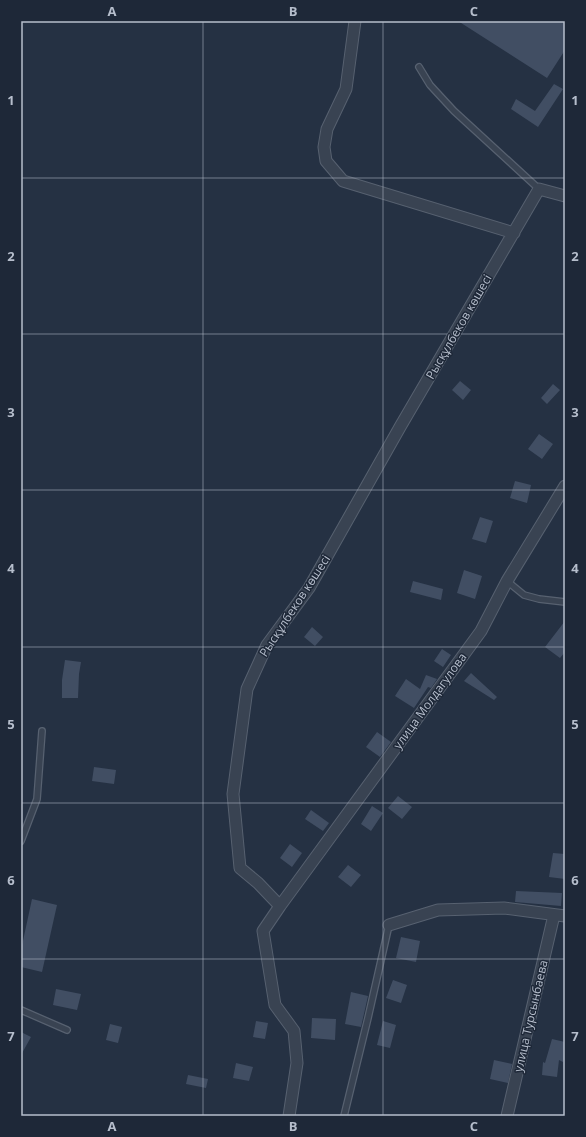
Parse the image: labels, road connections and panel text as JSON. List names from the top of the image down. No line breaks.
{"streets":{"street":["Рысқұлбеков көшесі","улица Молдагулова","улица Турсынбаева"]},"crossings":[["Рысқұлбеков көшесі","улица Молдагулова"]],"grid":{"columns":["A","B","C"],"rows":["1","2","3","4","5","6","7"]}}
